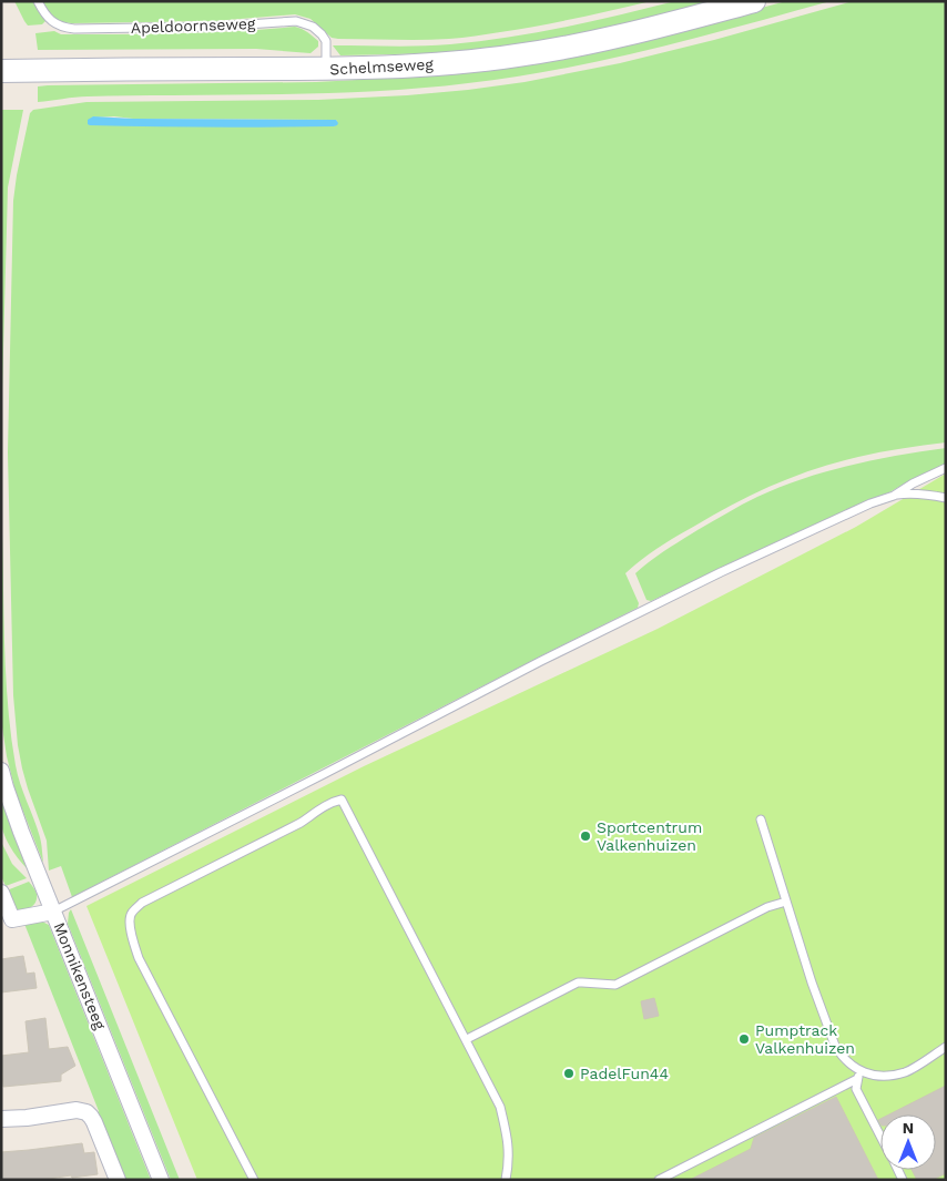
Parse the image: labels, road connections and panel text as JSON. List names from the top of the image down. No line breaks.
{"streets":{"main road":["Schelmseweg"],"street":["Monnikensteeg"],"lane":["Apeldoornseweg"]},"crossings":[["Apeldoornseweg","Schelmseweg"]],"places":["Sportcentrum Valkenhuizen","Pumptrack Valkenhuizen","PadelFun44"],"north":"top"}
